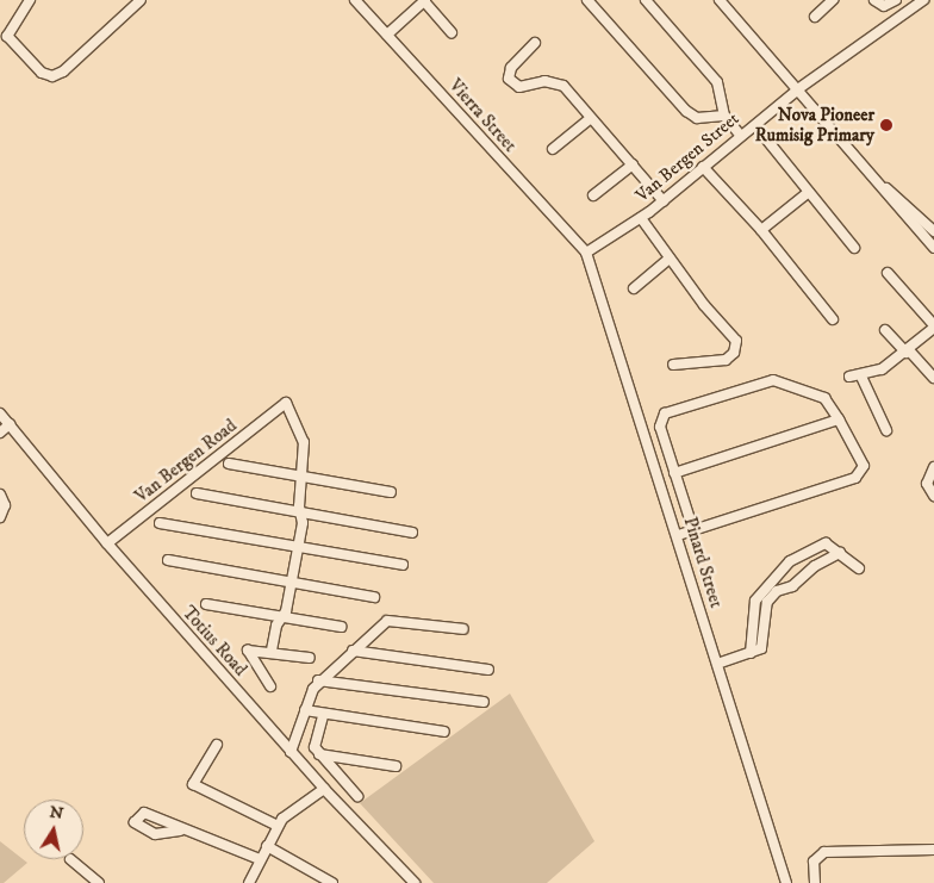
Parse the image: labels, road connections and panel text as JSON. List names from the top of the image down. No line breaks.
{"streets":{"street":["Vierra Street","Van Bergen Street","Van Bergen Road","Pinard Street","Totius Road"]},"crossings":[["Vierra Street","Van Bergen Street"],["Vierra Street","Pinard Street"],["Van Bergen Street","Pinard Street"],["Van Bergen Road","Totius Road"]],"places":["Nova Pioneer Rumisig Primary"],"north":"top"}
